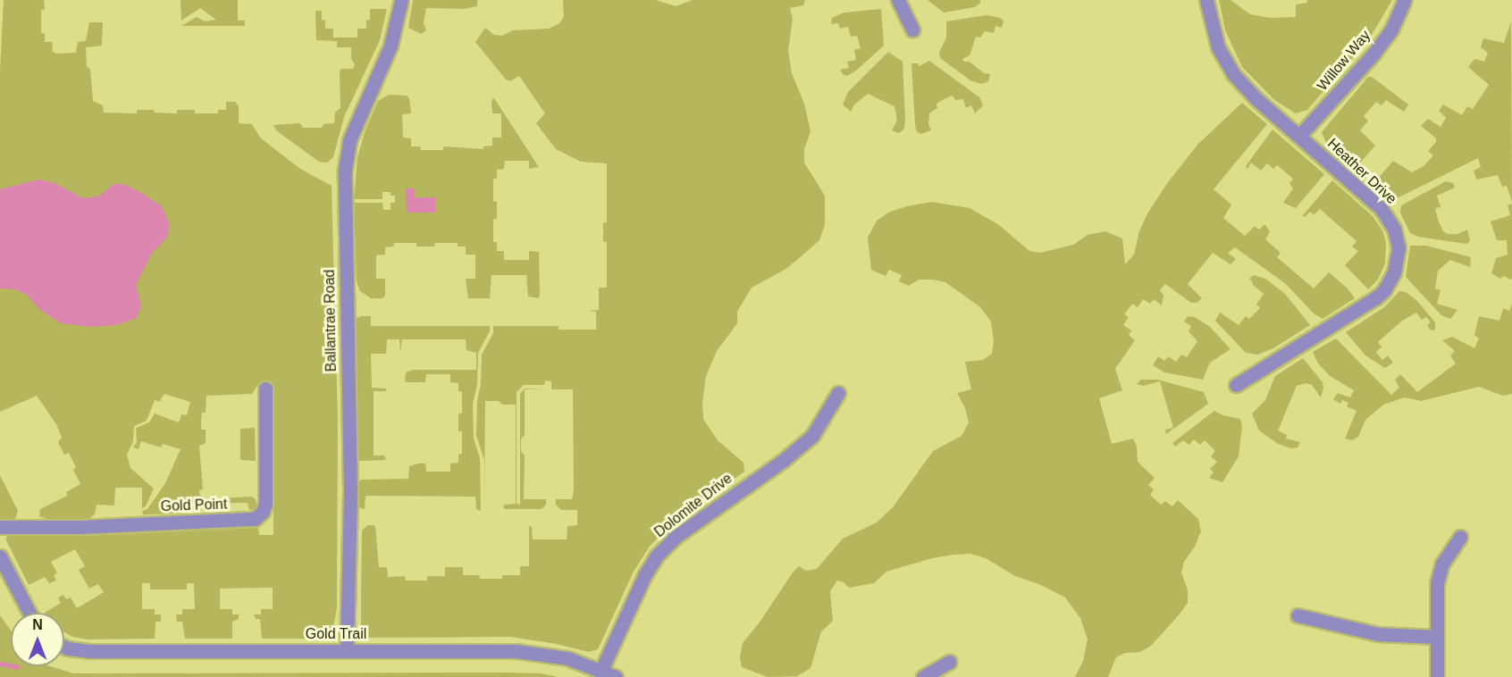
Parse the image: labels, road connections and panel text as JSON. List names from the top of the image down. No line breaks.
{"streets":{"street":["Willow Way","Heather Drive","Ballantrae Road","Gold Point","Dolomite Drive","Gold Trail"]},"crossings":[["Willow Way","Heather Drive"],["Ballantrae Road","Gold Trail"],["Dolomite Drive","Gold Trail"]],"north":"top"}
